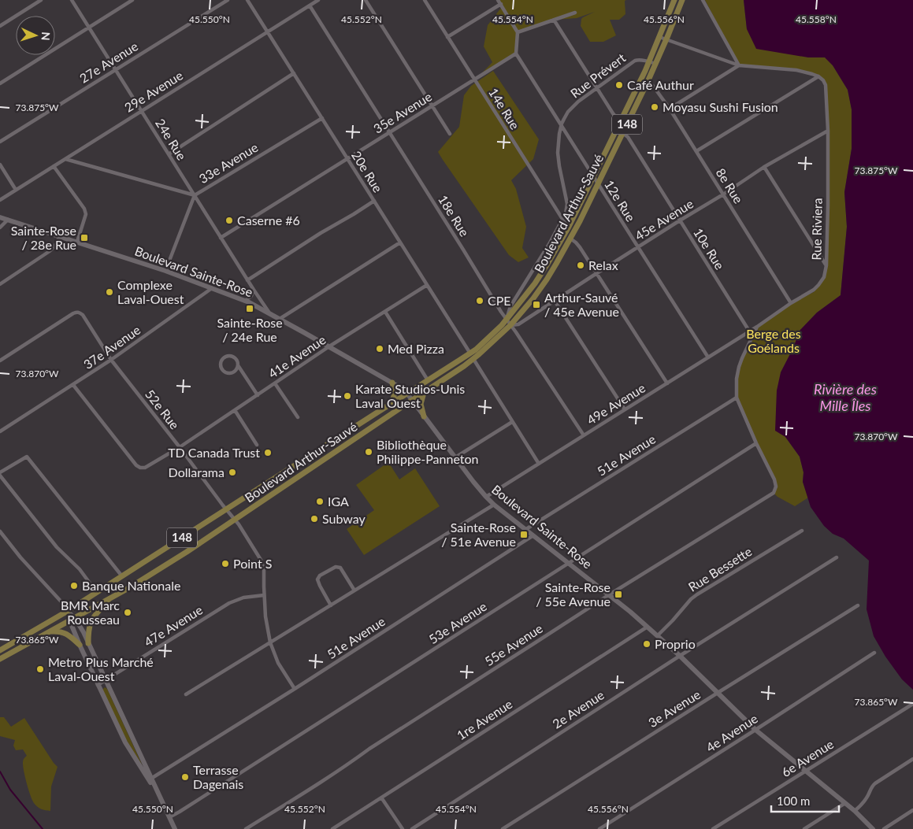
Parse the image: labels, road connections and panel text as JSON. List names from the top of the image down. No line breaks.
{"streets":{"main road":["148","Boulevard Arthur-Sauvé"],"street":["27e Avenue","Rue Prévert","29e Avenue","14e Rue","35e Avenue","24e Rue","33e Avenue","20e Rue","8e Rue","12e Rue","18e Rue","45e Avenue","Rue Riviera","10e Rue","Boulevard Sainte-Rose","37e Avenue","41e Avenue","49e Avenue","52e Rue","51e Avenue","Rue Bessette","53e Avenue","47e Avenue","55e Avenue","3e Avenue","2e Avenue","1re Avenue","4e Avenue","6e Avenue"]},"crossings":[["27e Avenue","24e Rue"],["Rue Prévert","14e Rue"],["Rue Prévert","12e Rue"],["Rue Prévert","Boulevard Arthur-Sauvé"],["Rue Prévert","18e Rue"],["29e Avenue","24e Rue"],["29e Avenue","20e Rue"],["29e Avenue","18e Rue"],["14e Rue","35e Avenue"],["14e Rue","Boulevard Arthur-Sauvé"],["35e Avenue","24e Rue"],["35e Avenue","20e Rue"],["35e Avenue","12e Rue"],["35e Avenue","18e Rue"],["24e Rue","33e Avenue"],["24e Rue","Boulevard Sainte-Rose"],["33e Avenue","20e Rue"],["33e Avenue","Boulevard Sainte-Rose"],["20e Rue","Boulevard Arthur-Sauvé"],["20e Rue","41e Avenue"],["8e Rue","Boulevard Arthur-Sauvé"],["8e Rue","45e Avenue"],["8e Rue","Rue Riviera"],["12e Rue","Boulevard Arthur-Sauvé"],["12e Rue","45e Avenue"],["12e Rue","49e Avenue"],["Boulevard Arthur-Sauvé","18e Rue"],["Boulevard Arthur-Sauvé","45e Avenue"],["Boulevard Arthur-Sauvé","10e Rue"],["Boulevard Arthur-Sauvé","Boulevard Sainte-Rose"],["Boulevard Arthur-Sauvé","52e Rue"],["18e Rue","45e Avenue"],["18e Rue","49e Avenue"],["45e Avenue","Rue Riviera"],["45e Avenue","10e Rue"],["Rue Riviera","49e Avenue"],["10e Rue","49e Avenue"],["Boulevard Sainte-Rose","37e Avenue"],["Boulevard Sainte-Rose","41e Avenue"],["Boulevard Sainte-Rose","49e Avenue"],["Boulevard Sainte-Rose","51e Avenue"],["Boulevard Sainte-Rose","Rue Bessette"],["Boulevard Sainte-Rose","53e Avenue"],["Boulevard Sainte-Rose","55e Avenue"],["Boulevard Sainte-Rose","3e Avenue"],["Boulevard Sainte-Rose","2e Avenue"],["Boulevard Sainte-Rose","1re Avenue"],["Boulevard Sainte-Rose","4e Avenue"],["Boulevard Sainte-Rose","6e Avenue"],["37e Avenue","41e Avenue"],["37e Avenue","52e Rue"],["41e Avenue","52e Rue"],["52e Rue","51e Avenue"],["52e Rue","47e Avenue"],["53e Avenue","55e Avenue"]],"water":["Rivière des Mille Îles"],"parks":["Berge des Goélands"],"places":{"other":["Café Authur","Moyasu Sushi Fusion","Caserne #6","Relax","Complexe Laval-Ouest","CPE","Med Pizza","Karate Studios-Unis Laval Ouest","Bibliothèque Philippe-Panneton","TD Canada Trust","Dollarama","IGA","Subway","Point S","Banque Nationale","BMR Marc Rousseau","Proprio","Metro Plus Marché Laval-Ouest","Terrasse Dagenais"],"transit":["Sainte-Rose / 28e Rue","Arthur-Sauvé / 45e Avenue","Sainte-Rose / 24e Rue","Sainte-Rose / 51e Avenue","Sainte-Rose / 55e Avenue"]},"scale_bar":"100 m","north":"right","coordinates":["45.550°N","45.552°N","45.554°N","45.556°N","45.558°N","73.875°W","73.870°W","73.865°W"]}
